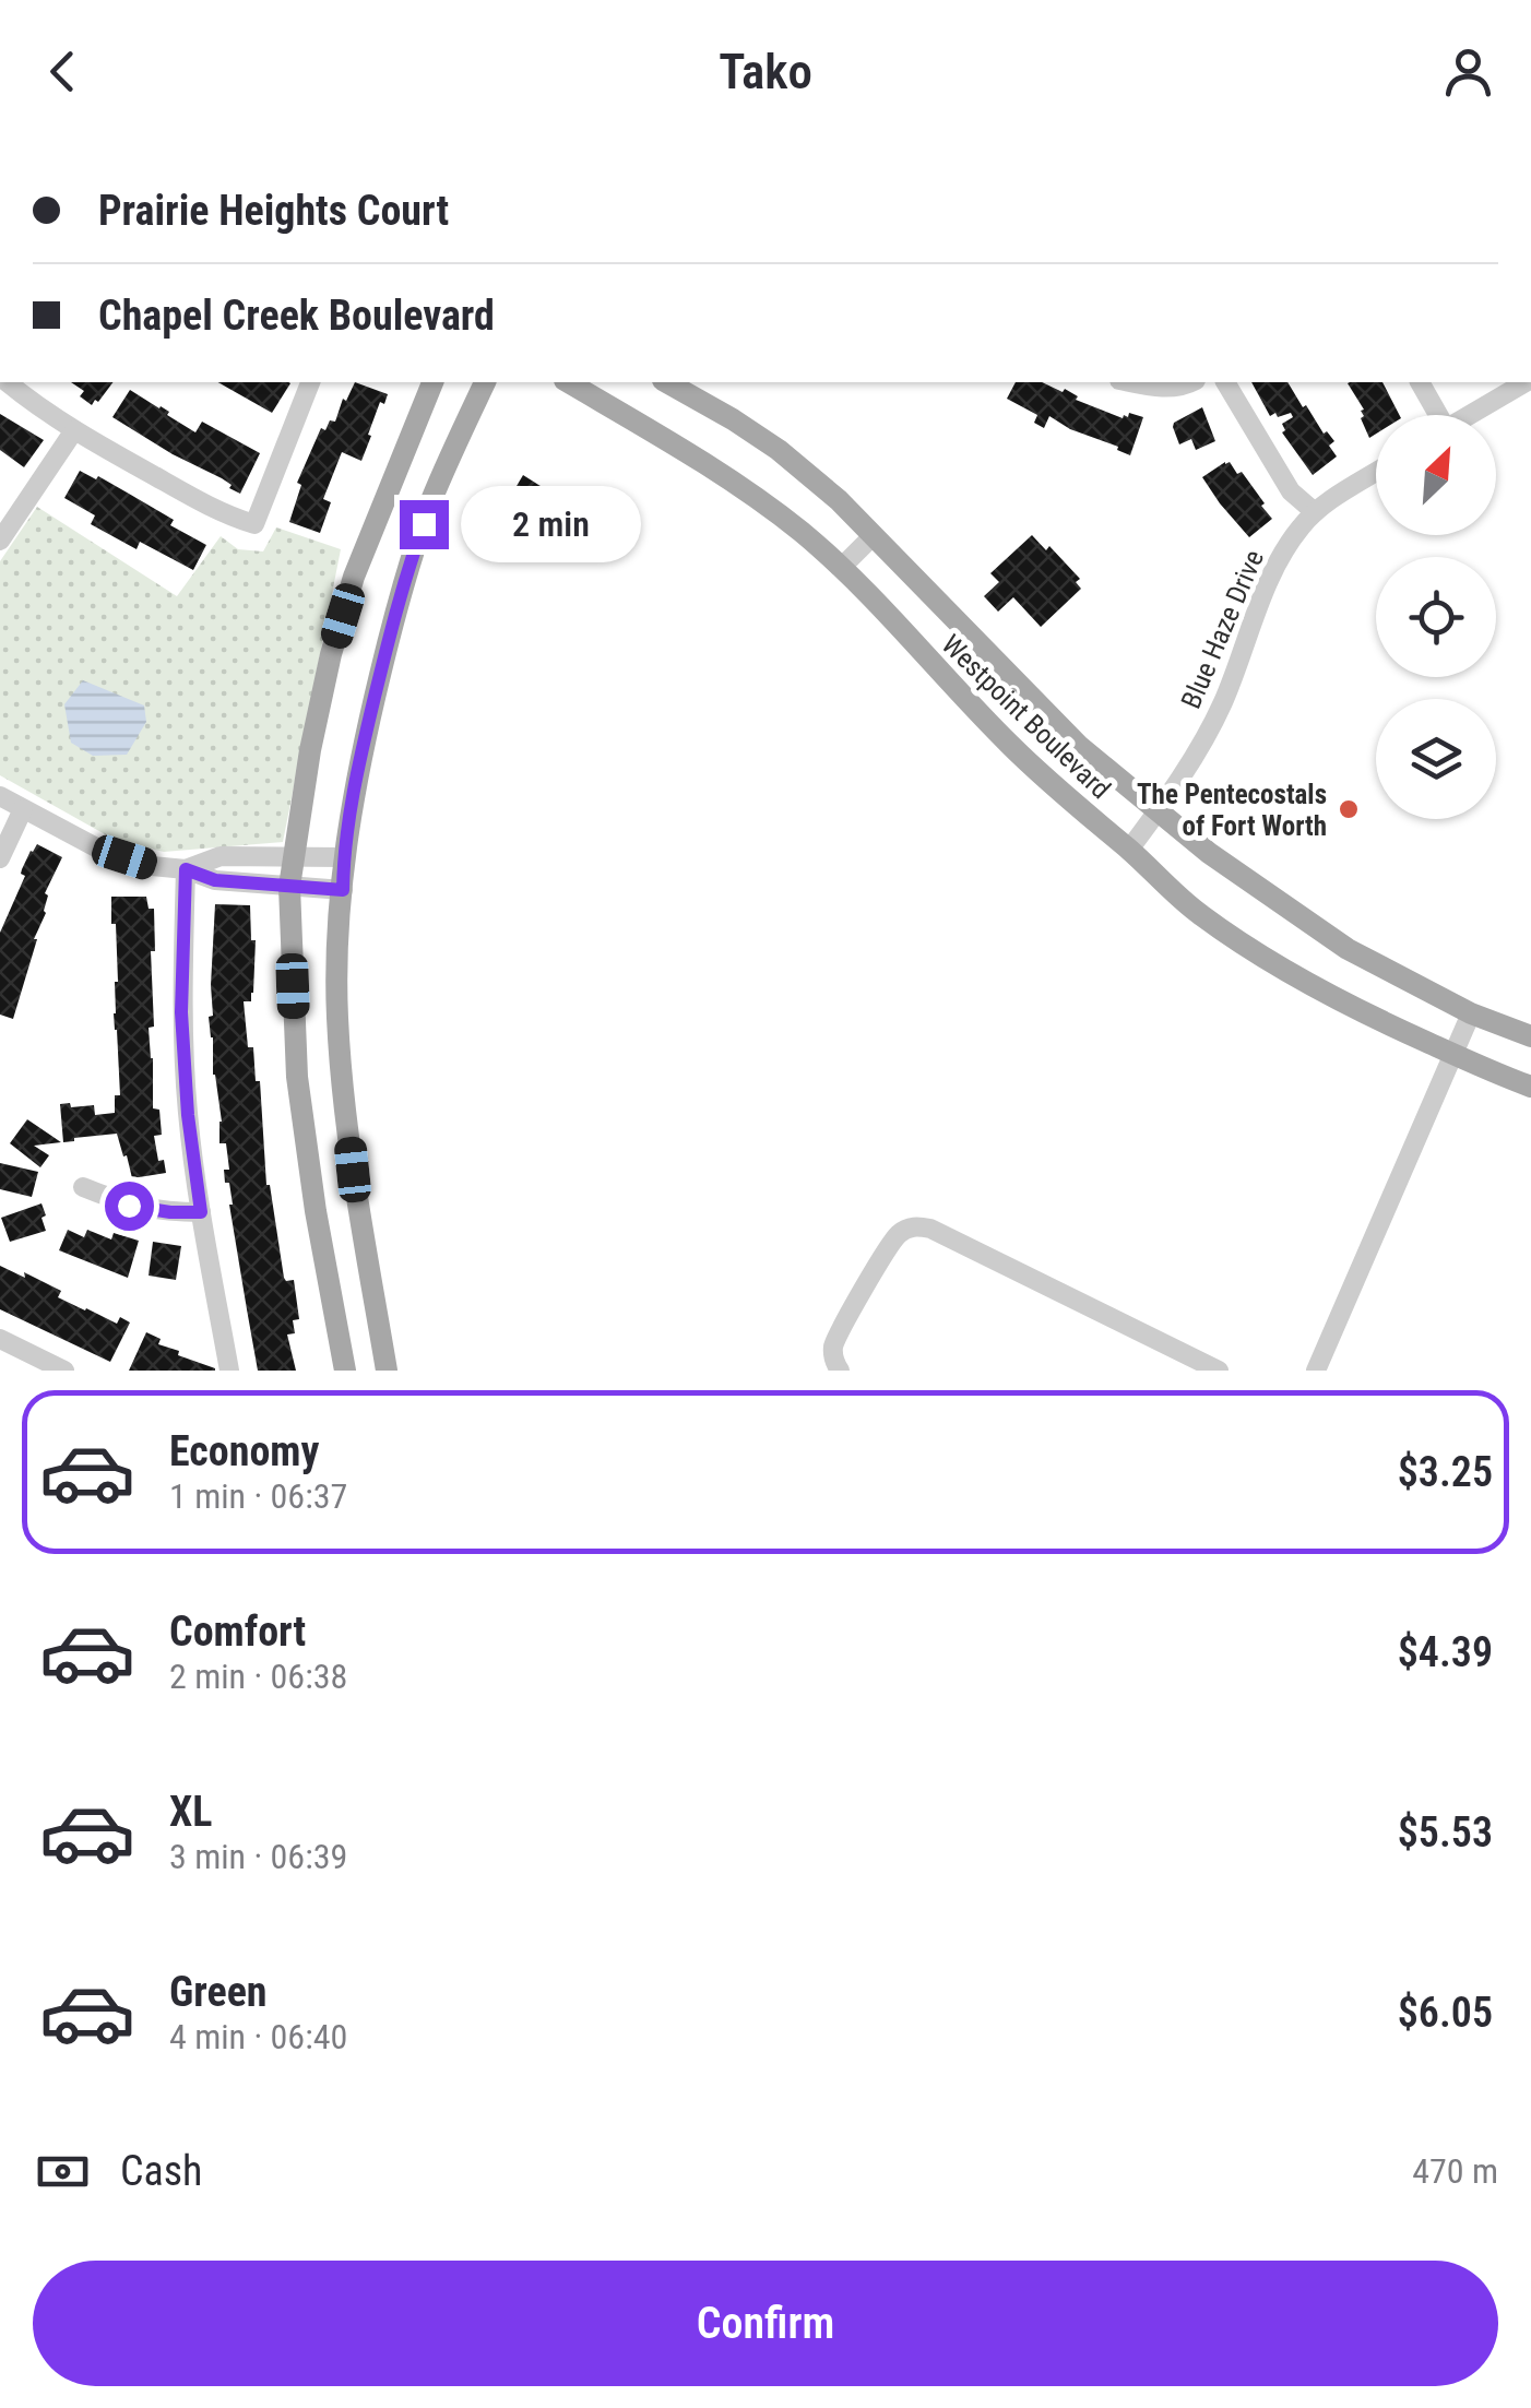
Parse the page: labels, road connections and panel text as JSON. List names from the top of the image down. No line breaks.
{"streets":{"main road":["Westpoint Boulevard"],"street":["Blue Haze Drive"]},"crossings":[["Blue Haze Drive","Westpoint Boulevard"]],"places":["The Pentecostals of Fort Worth"],"north":"top right","page":{"header":"Tako","banner":["Prairie Heights Court","Chapel Creek Boulevard"],"bubble":"2 min","list":[{"name":"Economy","note":"1 min · 06:37","value":"$3.25"},{"name":"Comfort","note":"2 min · 06:38","value":"$4.39"},{"name":"XL","note":"3 min · 06:39","value":"$5.53"},{"name":"Green","note":"4 min · 06:40","value":"$6.05"}],"pay":["Cash","470 m"],"buttons":"Confirm"}}
